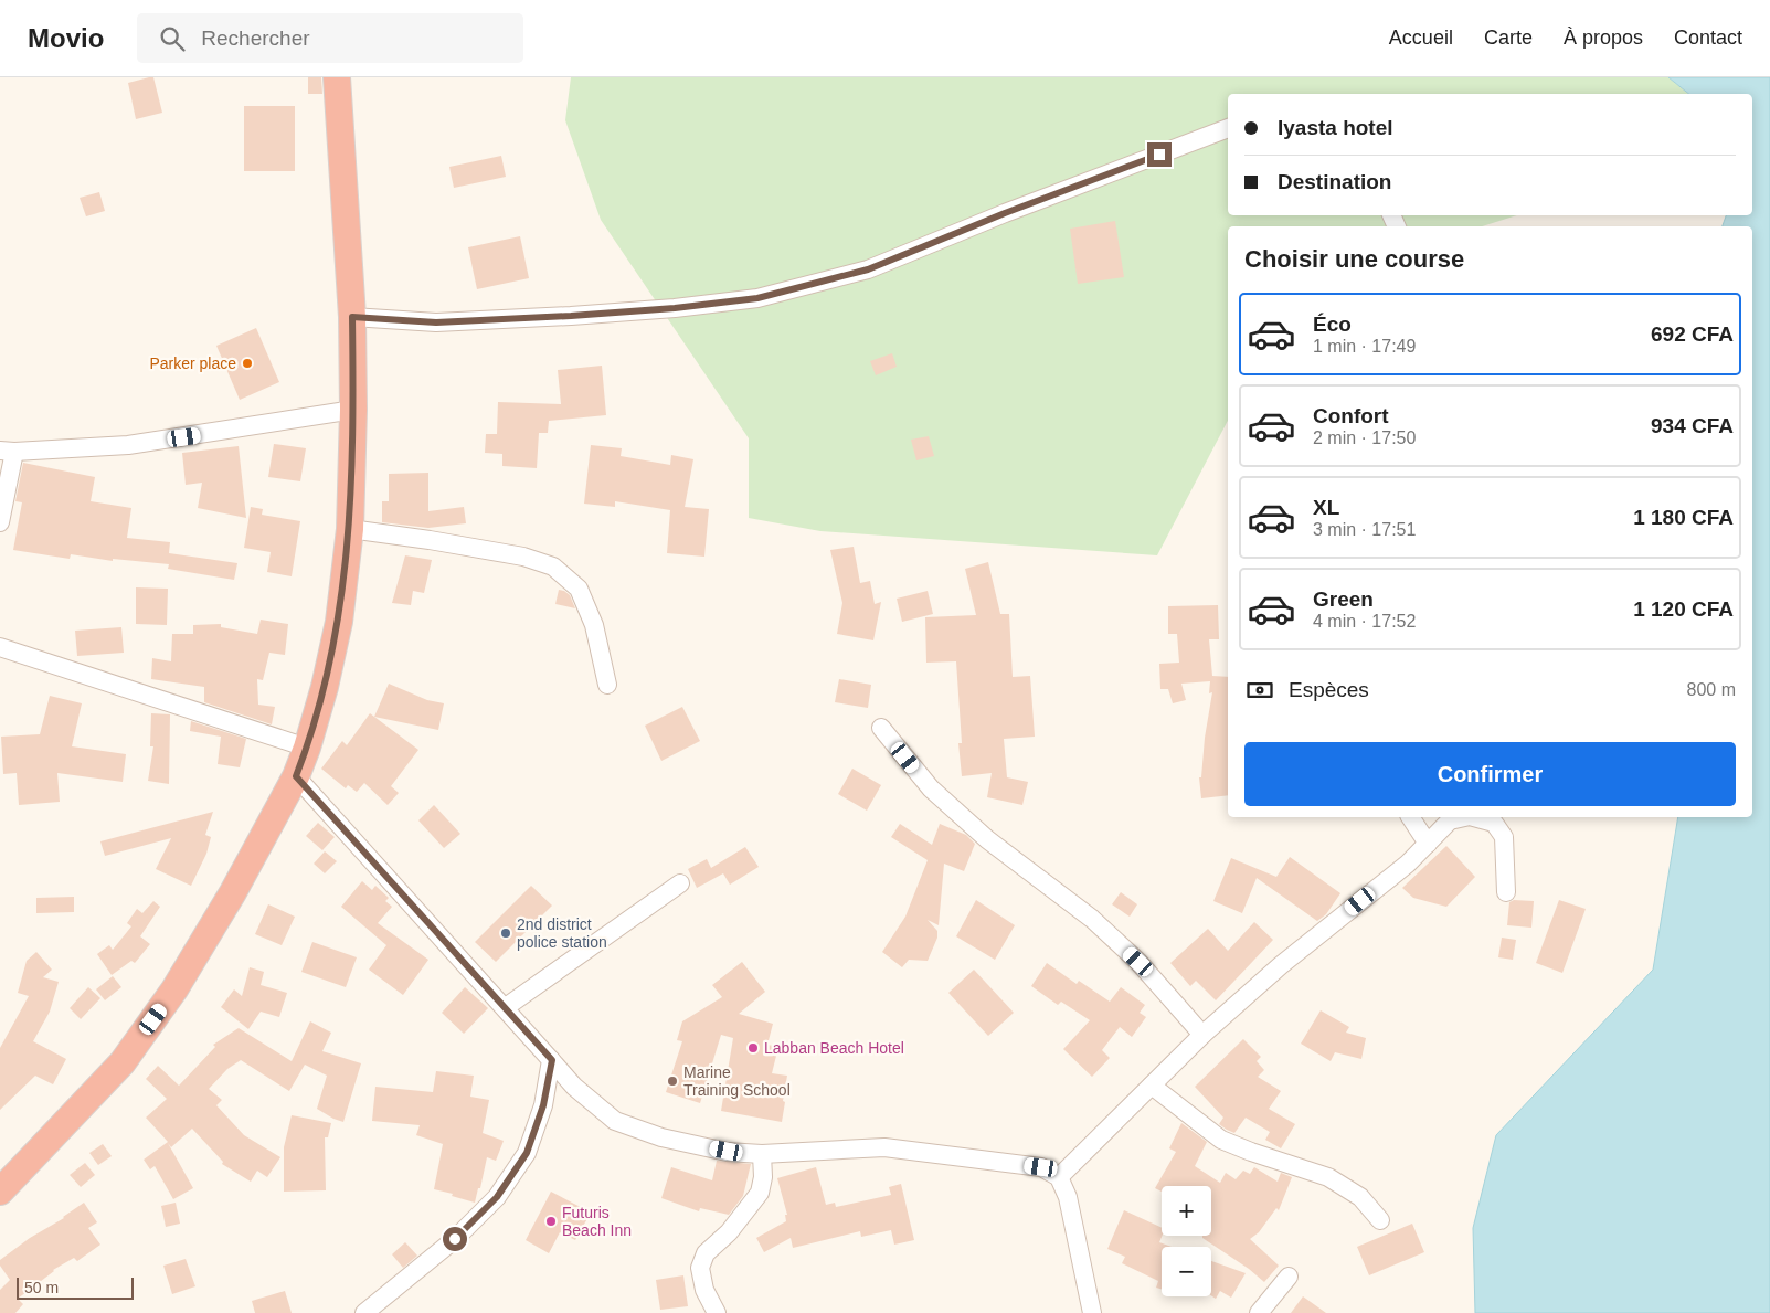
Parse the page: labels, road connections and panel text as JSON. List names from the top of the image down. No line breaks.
{"places":["Parker place","2nd district police station","Labban Beach Hotel","Marine Training School","Futuris Beach Inn"],"scale_bar":"50 m","page":{"header":"Movio","search":"Rechercher","nav":["Accueil","Carte","À propos","Contact"],"banner":["Iyasta hotel","Destination"],"heading":"Choisir une course","list":[{"name":"Éco","note":"1 min · 17:49","value":"692 CFA"},{"name":"Confort","note":"2 min · 17:50","value":"934 CFA"},{"name":"XL","note":"3 min · 17:51","value":"1 180 CFA"},{"name":"Green","note":"4 min · 17:52","value":"1 120 CFA"}],"pay":["Espèces","800 m"],"buttons":"Confirmer","map_buttons":["+","−"],"scale":"50 m"}}
